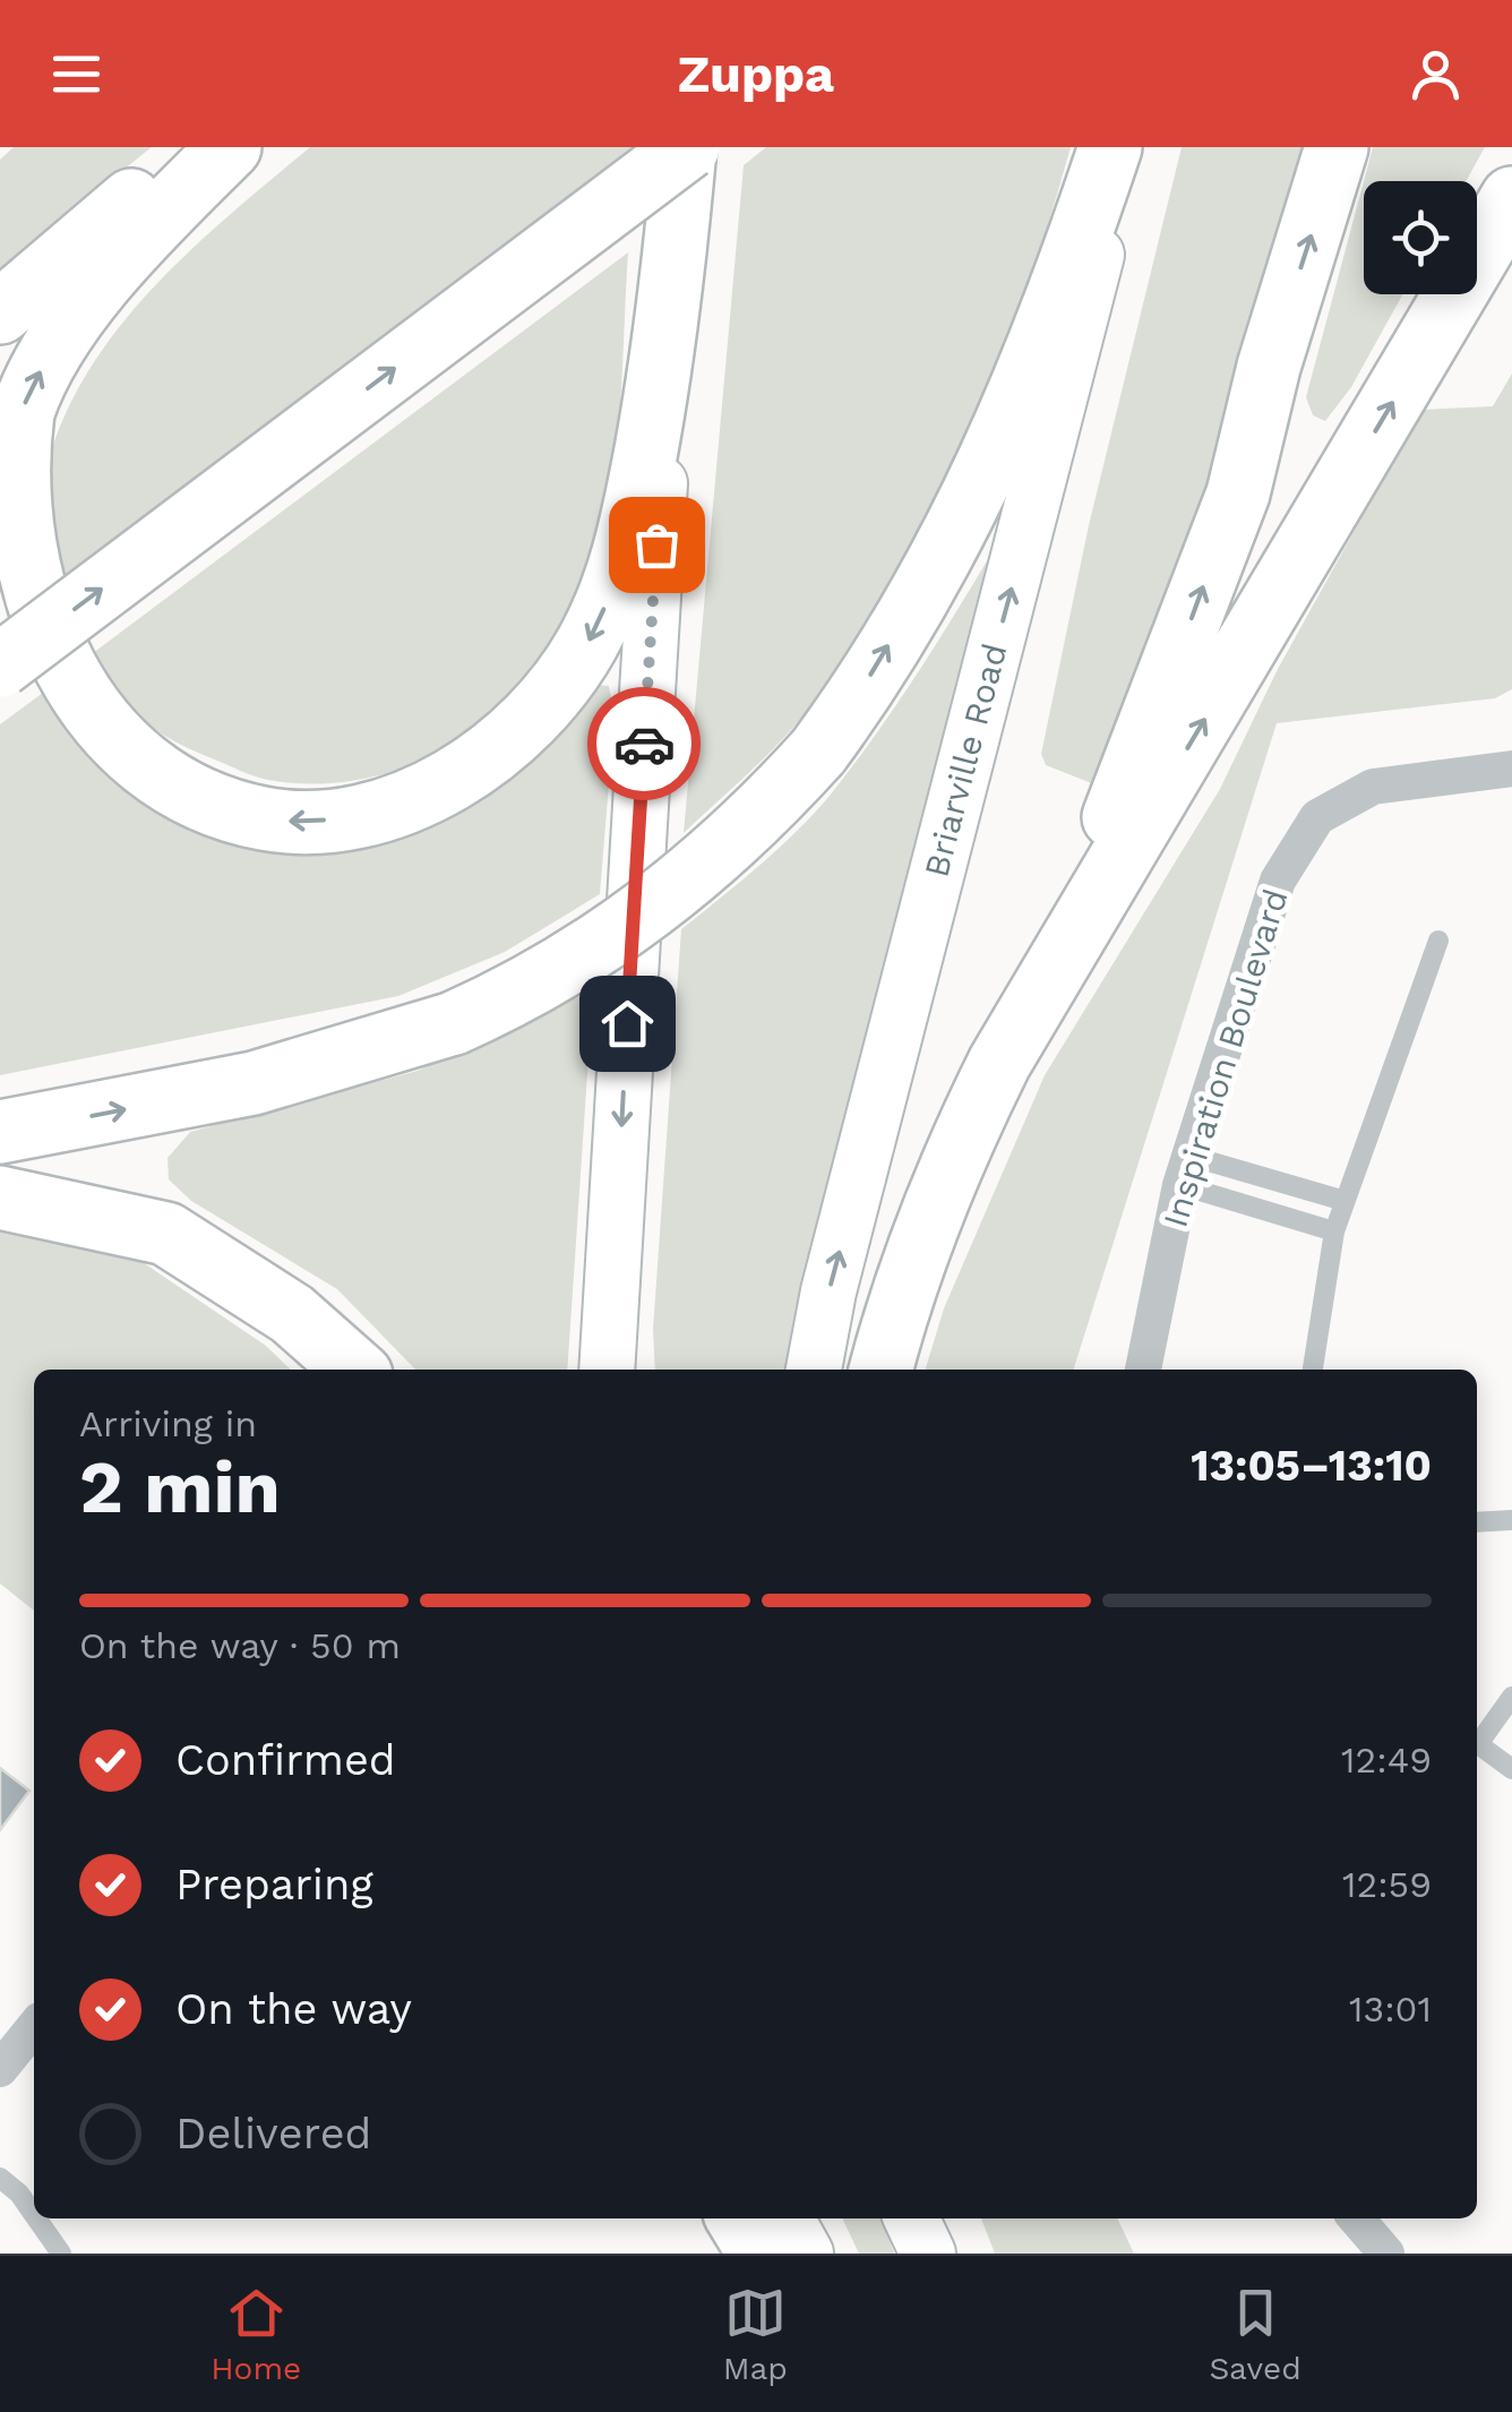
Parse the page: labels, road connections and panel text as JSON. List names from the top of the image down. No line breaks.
{"streets":{"main road":["Briarville Road"],"street":["Inspiration Boulevard"]},"page":{"header":"Zuppa","heading":["2 min","Arriving in","13:05–13:10"],"bar":"On the way · 50 m","list":[["Confirmed","12:49"],["Preparing","12:59"],["On the way","13:01"],"Delivered"],"tabs":["Home","Map","Saved"]}}
